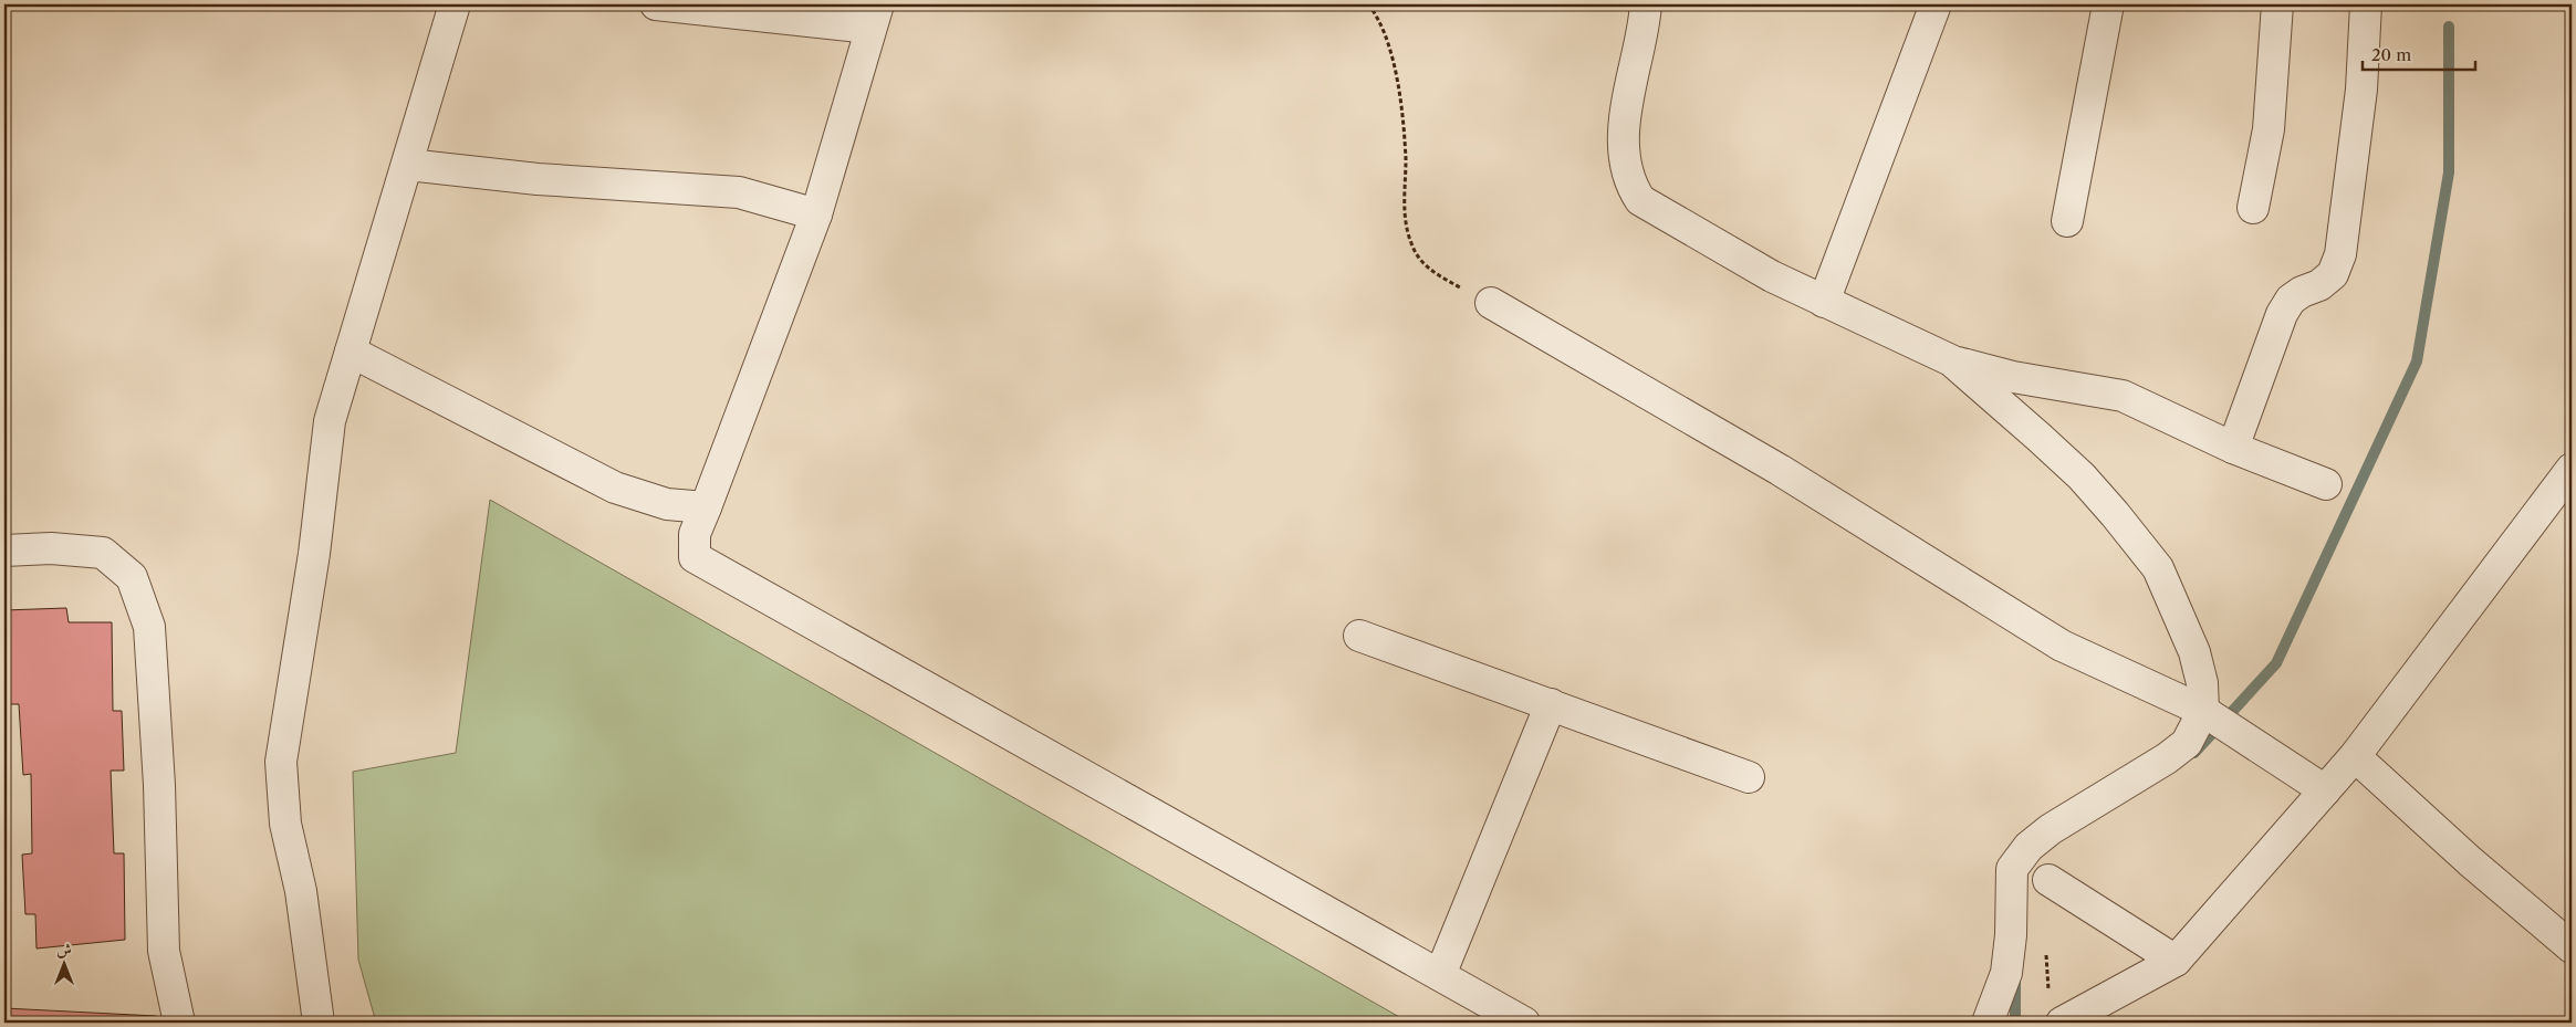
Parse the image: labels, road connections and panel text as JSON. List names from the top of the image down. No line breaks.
{"scale_bar":"20 m","north":"top"}
